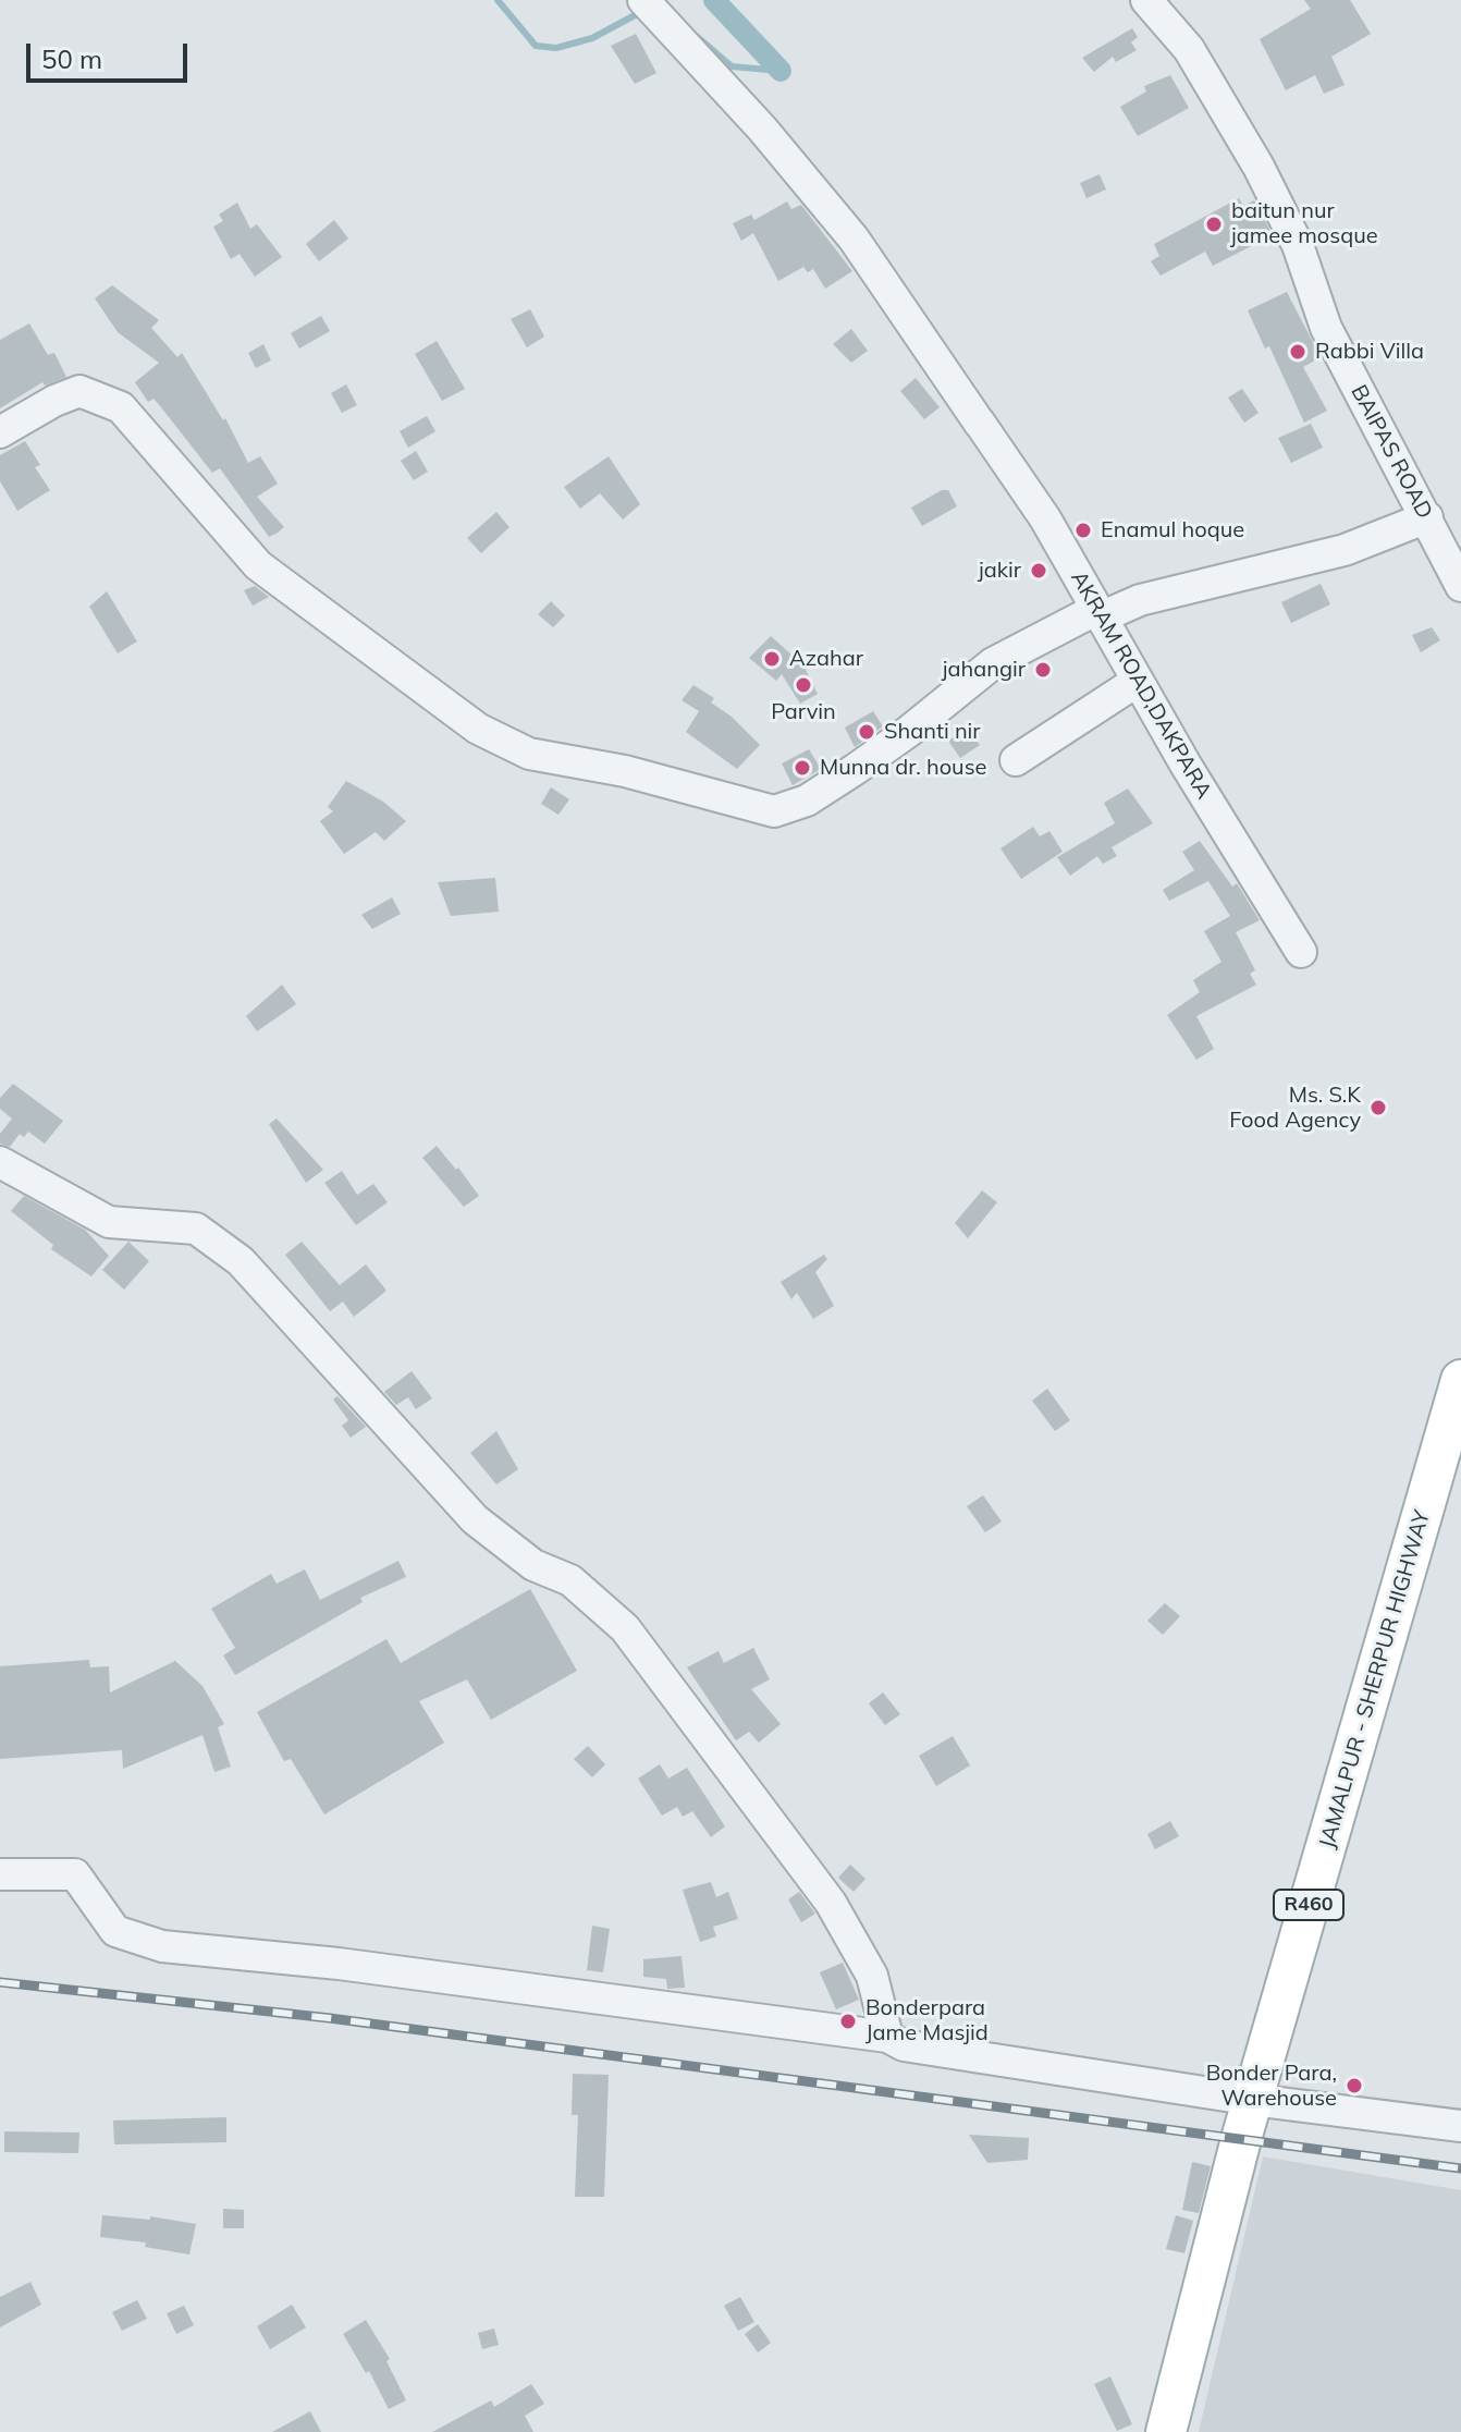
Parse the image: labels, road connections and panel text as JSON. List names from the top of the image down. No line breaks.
{"streets":{"main road":["JAMALPUR - SHERPUR HIGHWAY","R460"],"street":["BAIPAS ROAD","AKRAM ROAD,DAKPARA"]},"places":["baitun nur jamee mosque","Rabbi Villa","Enamul hoque","jakir","Azahar","jahangir","Parvin","Shanti nir","Munna dr. house","Ms. S.K Food Agency","Bonderpara Jame Masjid","Bonder Para, Warehouse"],"scale_bar":"50 m"}
